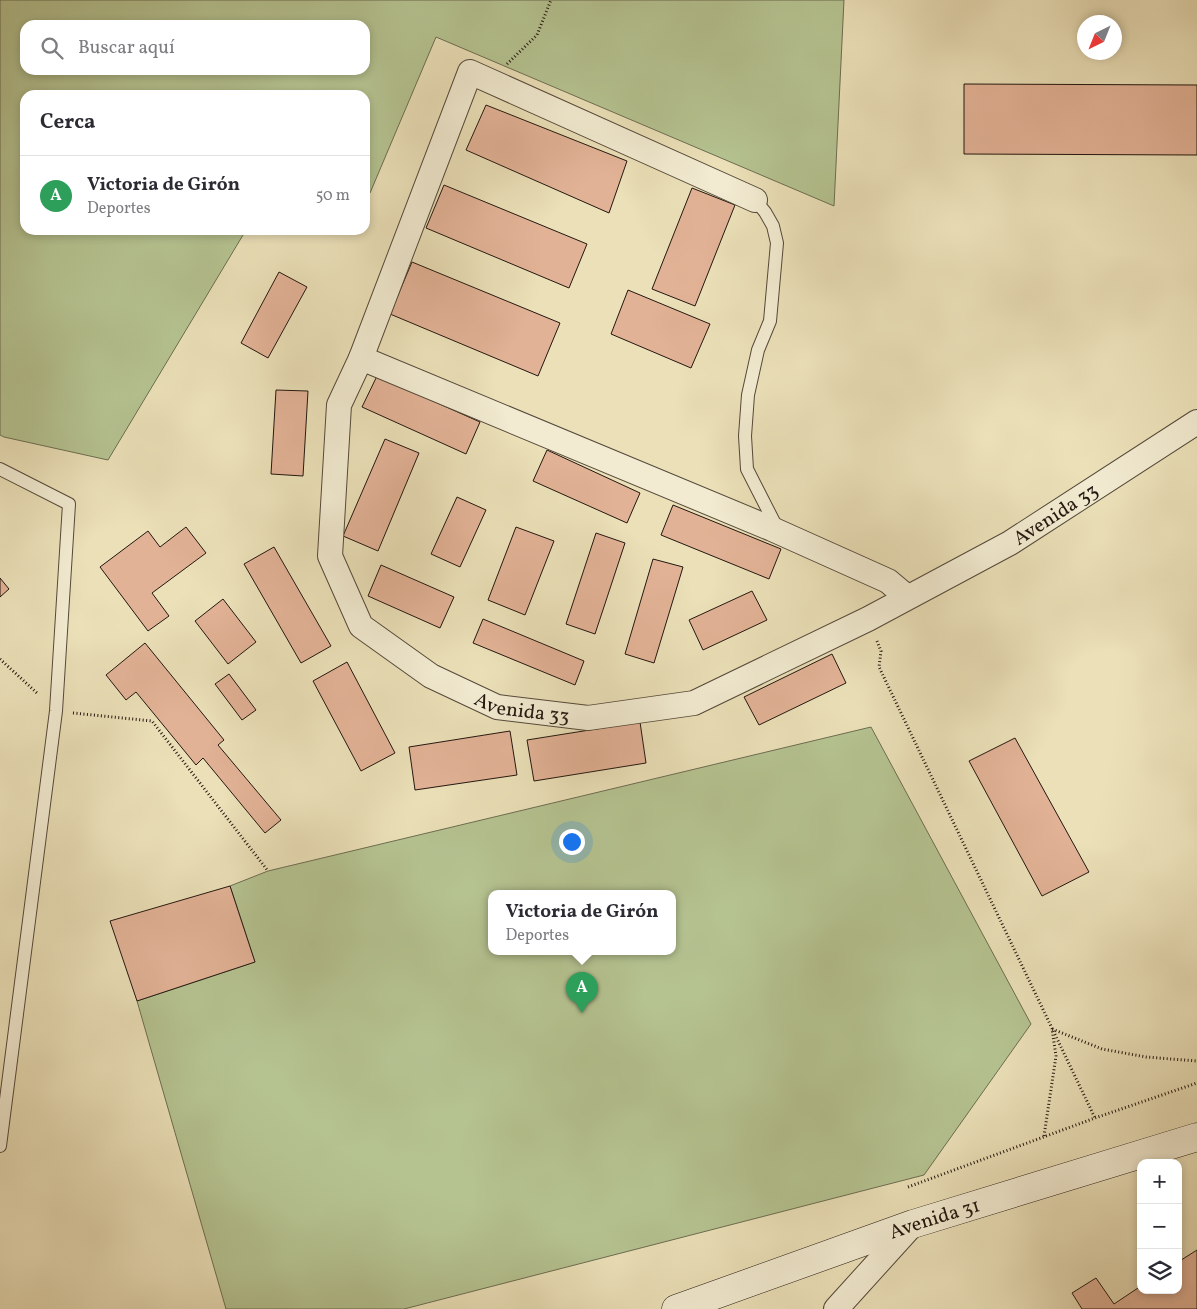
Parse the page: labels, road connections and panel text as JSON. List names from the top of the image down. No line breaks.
{"streets":{"main road":["Avenida 31"],"street":["Avenida 33"]},"north":"bottom left","page":{"search":"Buscar aquí","heading":"Cerca","list":[{"mark":"A","name":"Victoria de Girón","note":"Deportes","value":"50 m"}],"popup":["Victoria de Girón","Deportes"],"pins":"A","map_buttons":["+","−"]}}
